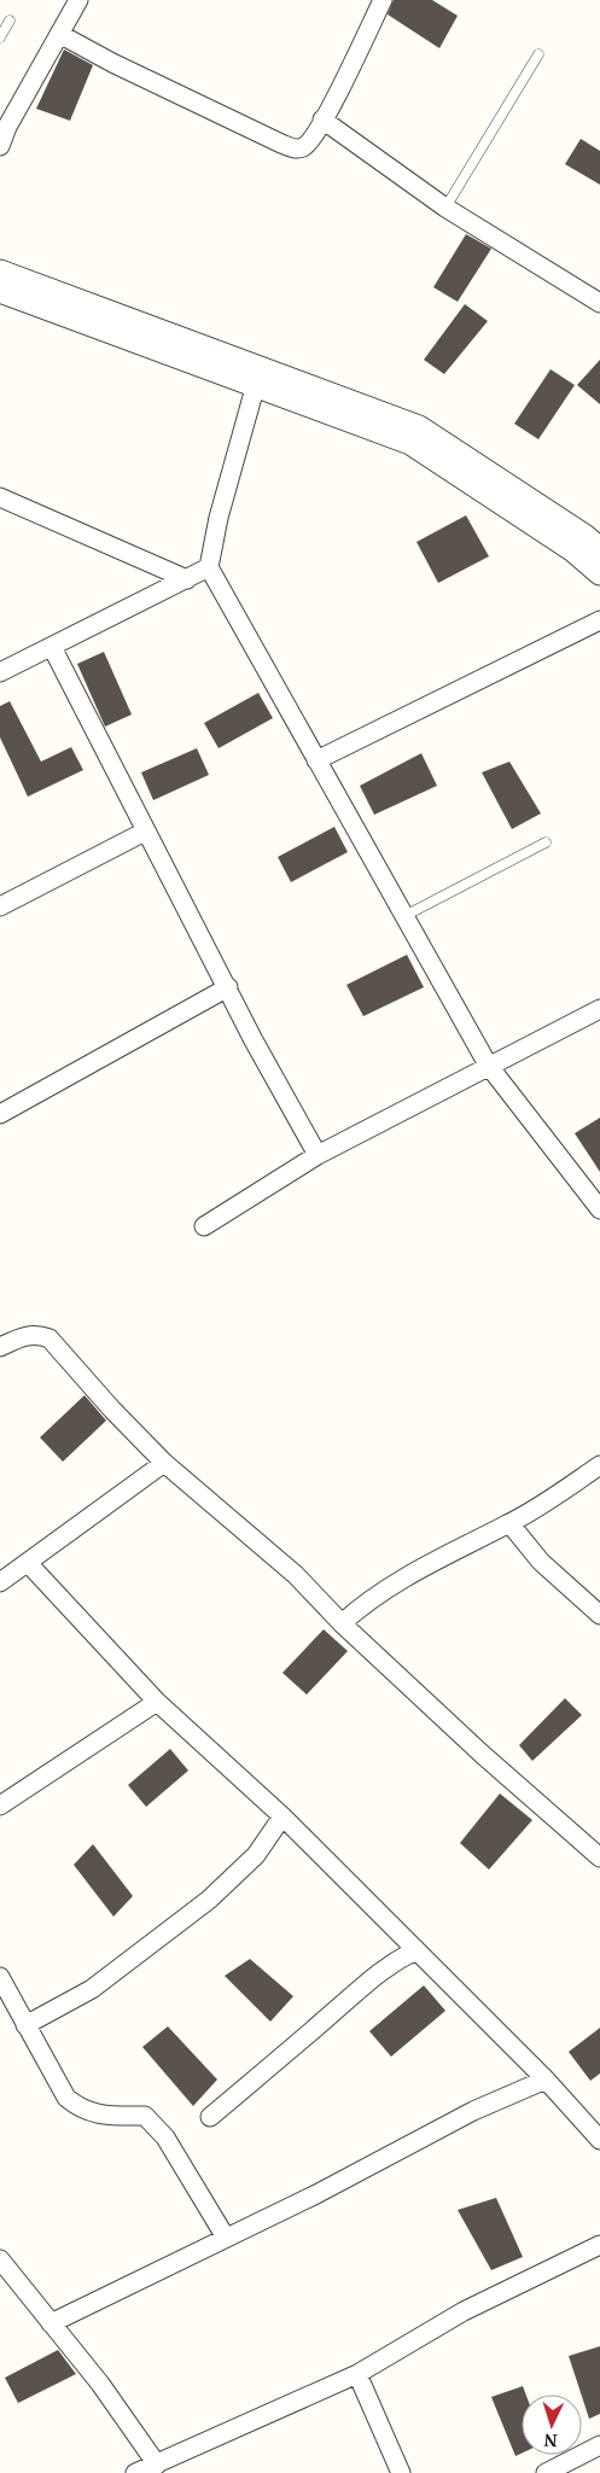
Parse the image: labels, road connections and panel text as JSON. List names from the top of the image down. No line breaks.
{"north":"bottom"}
